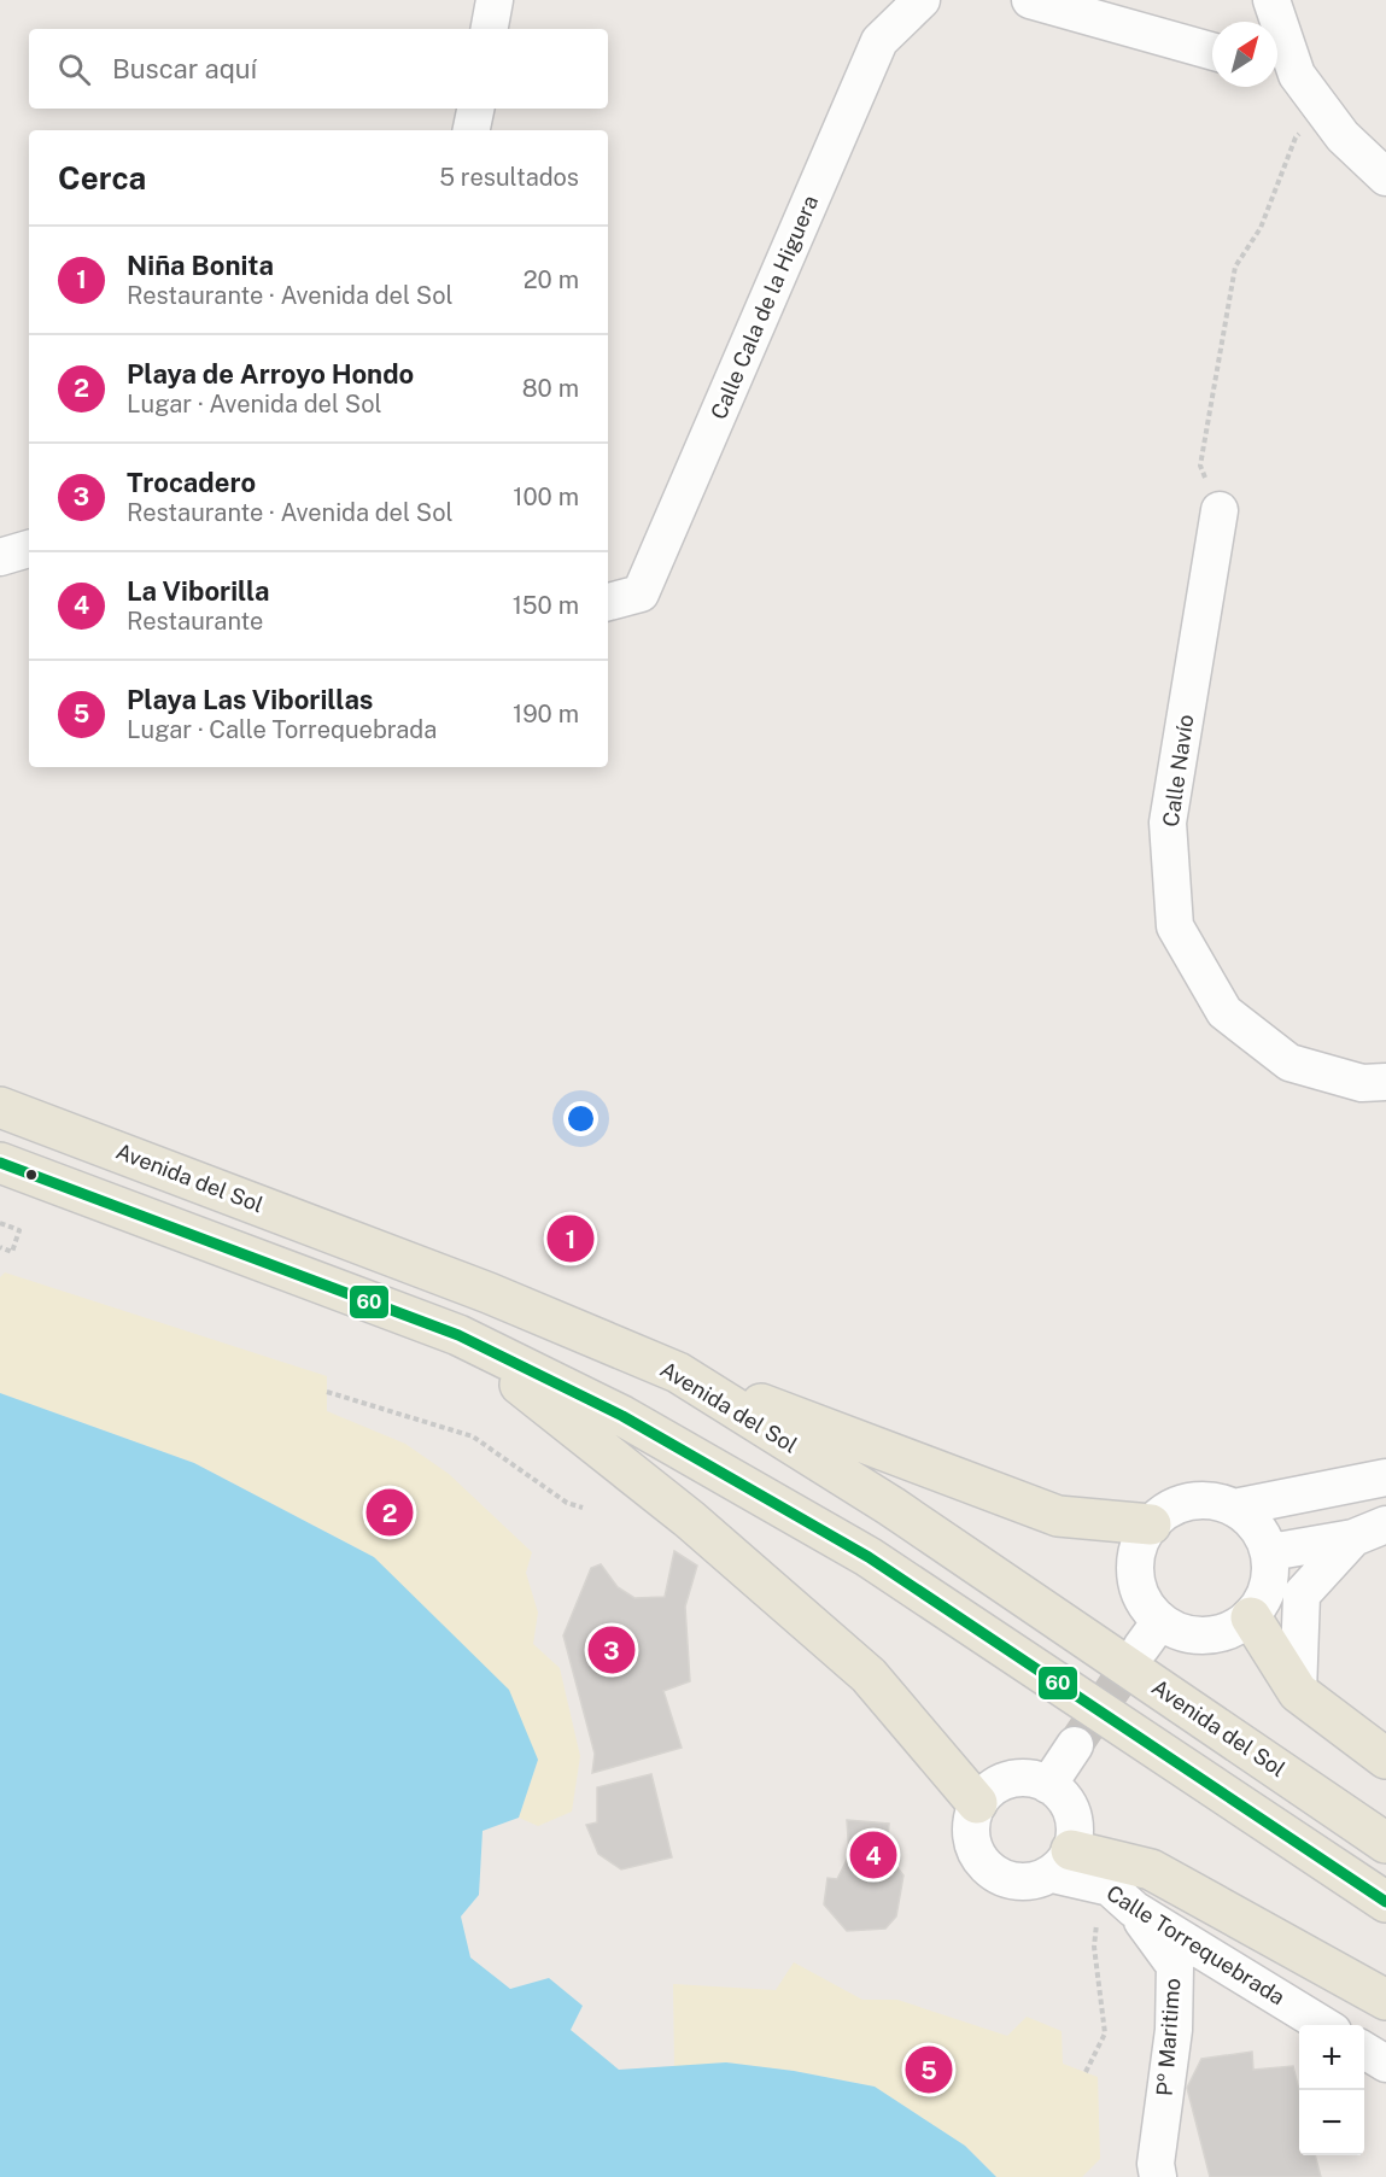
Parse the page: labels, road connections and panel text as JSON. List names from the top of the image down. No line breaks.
{"streets":{"main road":["Avenida del Sol"],"street":["Calle Cala de la Higuera","Calle Navío","Calle Torrequebrada","Pº Maritimo"]},"crossings":[["Calle Torrequebrada","Pº Maritimo"]],"lines":["transit line 60"],"north":"top right","page":{"search":"Buscar aquí","heading":["Cerca","5 resultados"],"list":[{"mark":"1","name":"Niña Bonita","note":"Restaurante · Avenida del Sol","value":"20 m"},{"mark":"2","name":"Playa de Arroyo Hondo","note":"Lugar · Avenida del Sol","value":"80 m"},{"mark":"3","name":"Trocadero","note":"Restaurante · Avenida del Sol","value":"100 m"},{"mark":"4","name":"La Viborilla","note":"Restaurante","value":"150 m"},{"mark":"5","name":"Playa Las Viborillas","note":"Lugar · Calle Torrequebrada","value":"190 m"}],"pins":["1","2","3","4","5"],"map_buttons":["+","−"]}}
